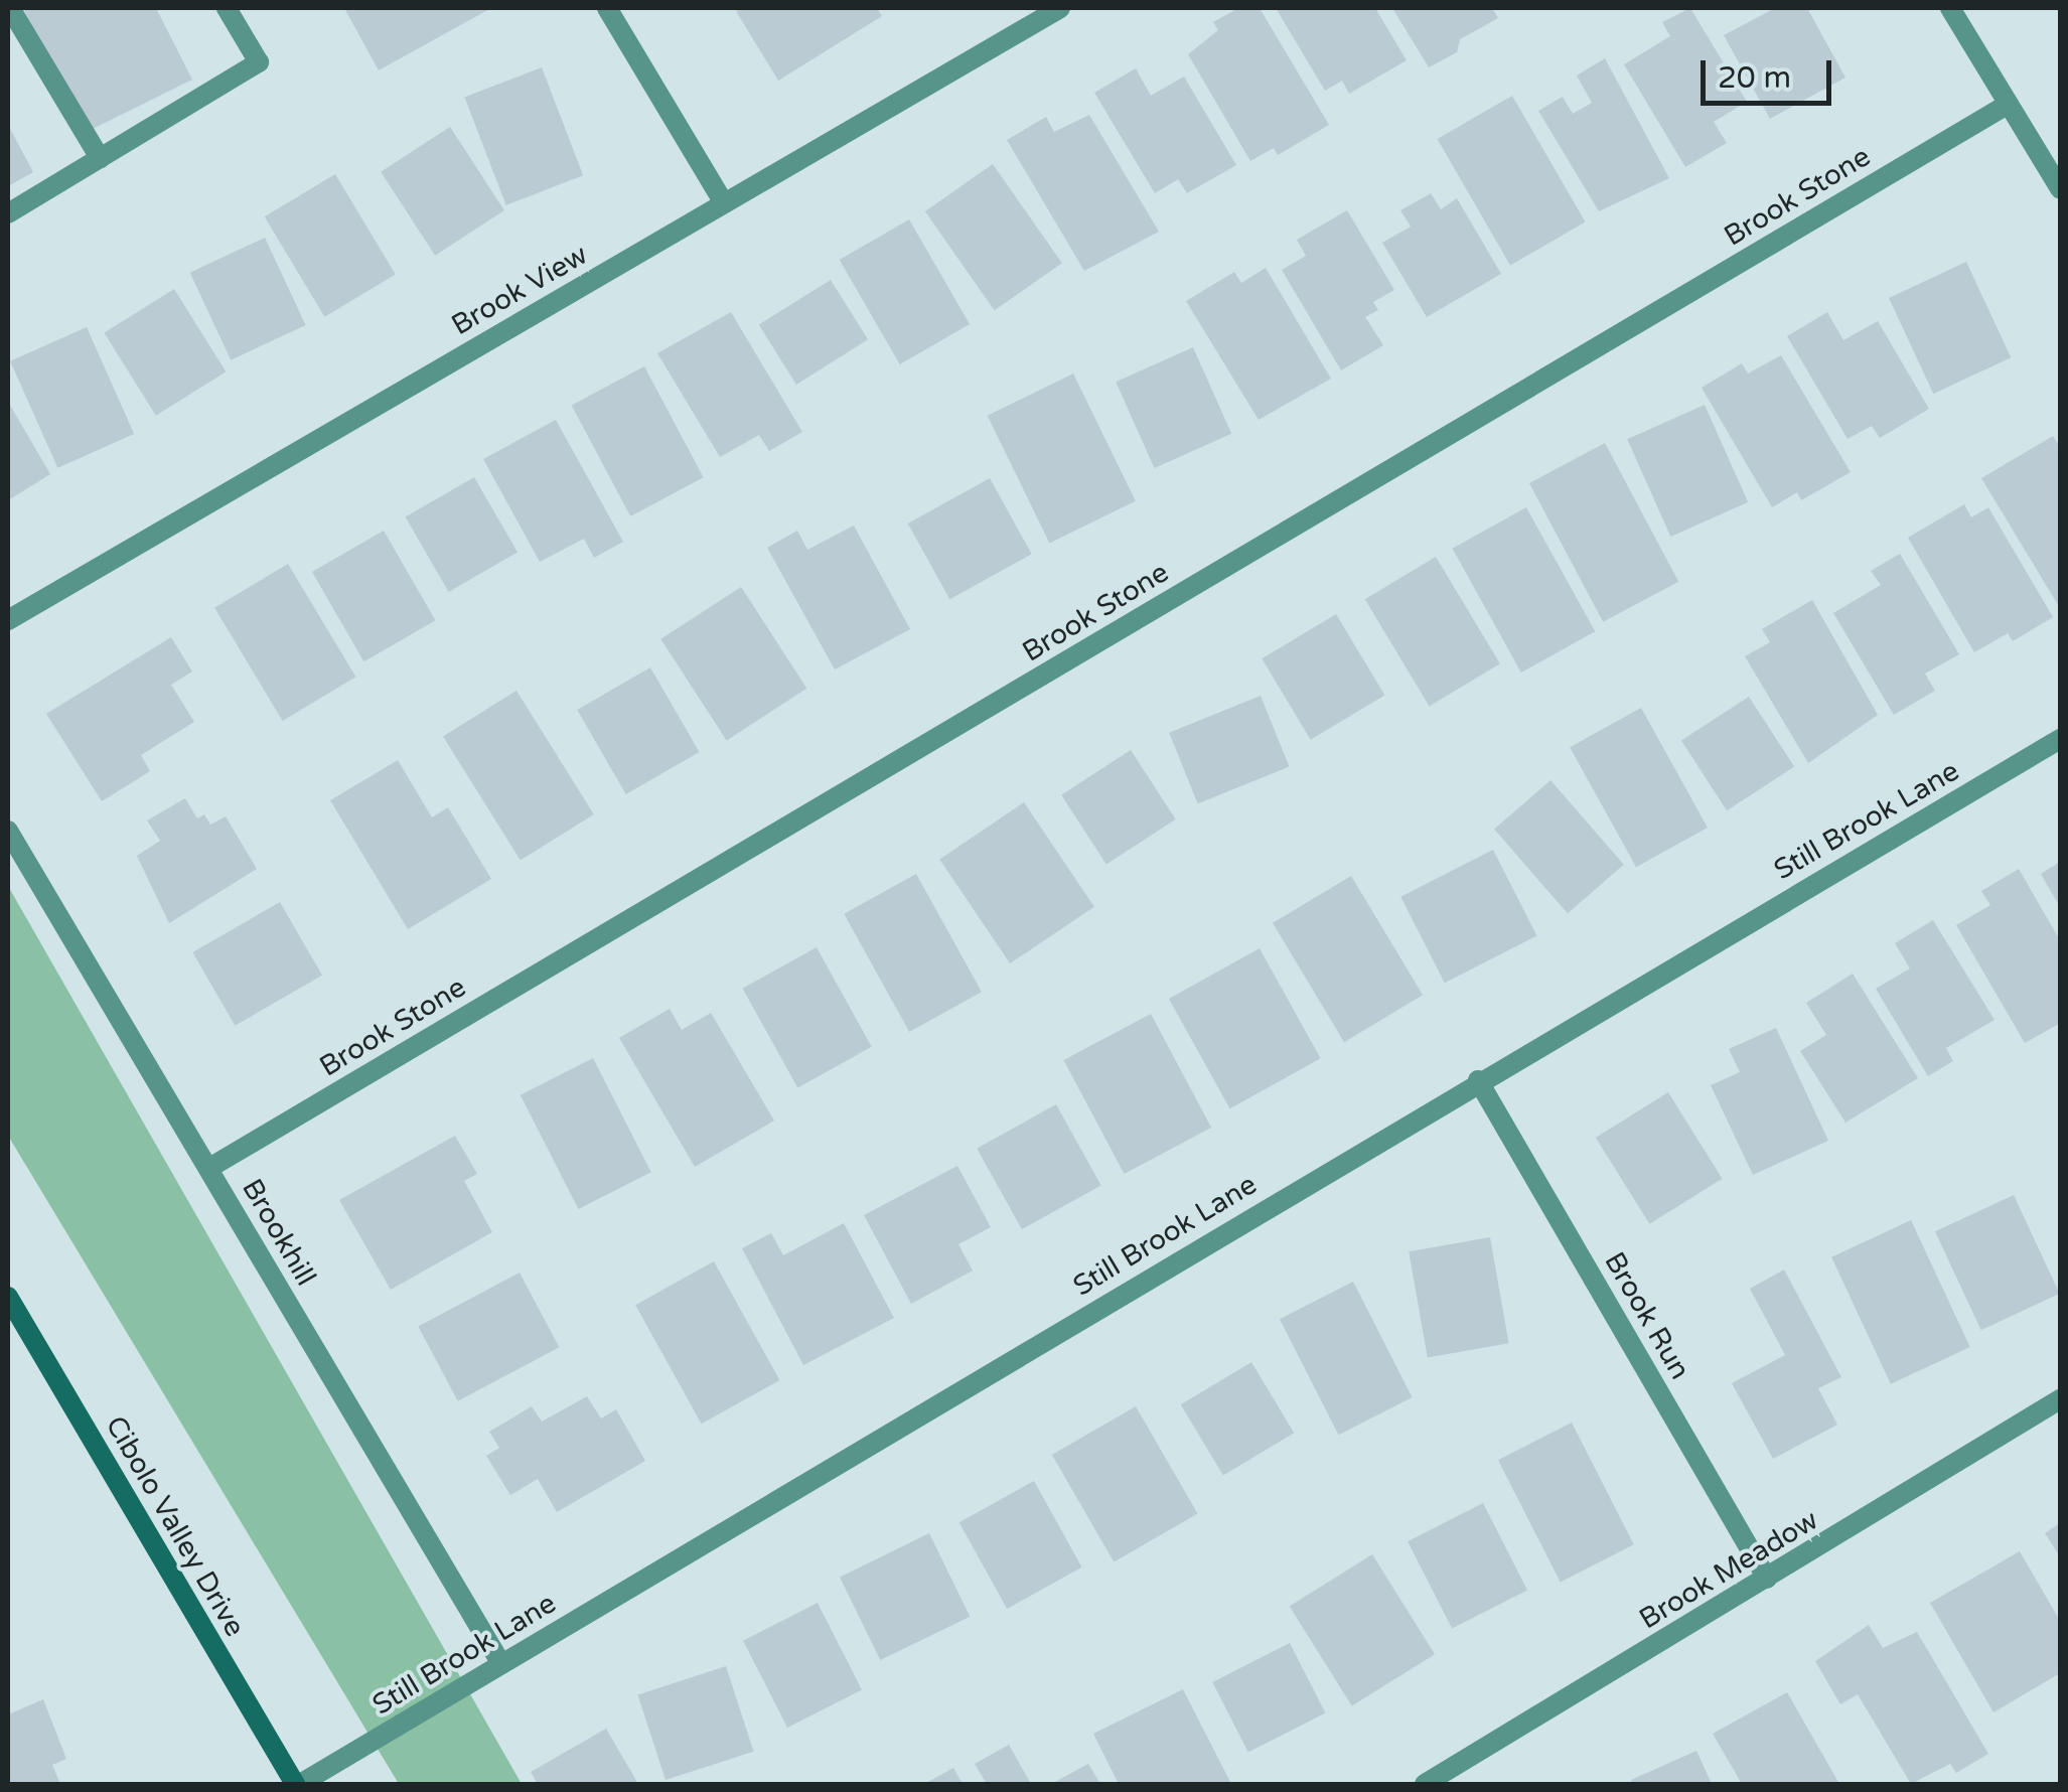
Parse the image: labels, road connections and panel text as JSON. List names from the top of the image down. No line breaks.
{"streets":{"main road":["Cibolo Valley Drive"],"street":["Brook Stone","Brook View","Still Brook Lane","Brookhill","Brook Run","Brook Meadow"]},"crossings":[["Brook Stone","Brookhill"],["Still Brook Lane","Brookhill"],["Still Brook Lane","Brook Run"],["Still Brook Lane","Cibolo Valley Drive"],["Brook Run","Brook Meadow"]],"scale_bar":"20 m"}
